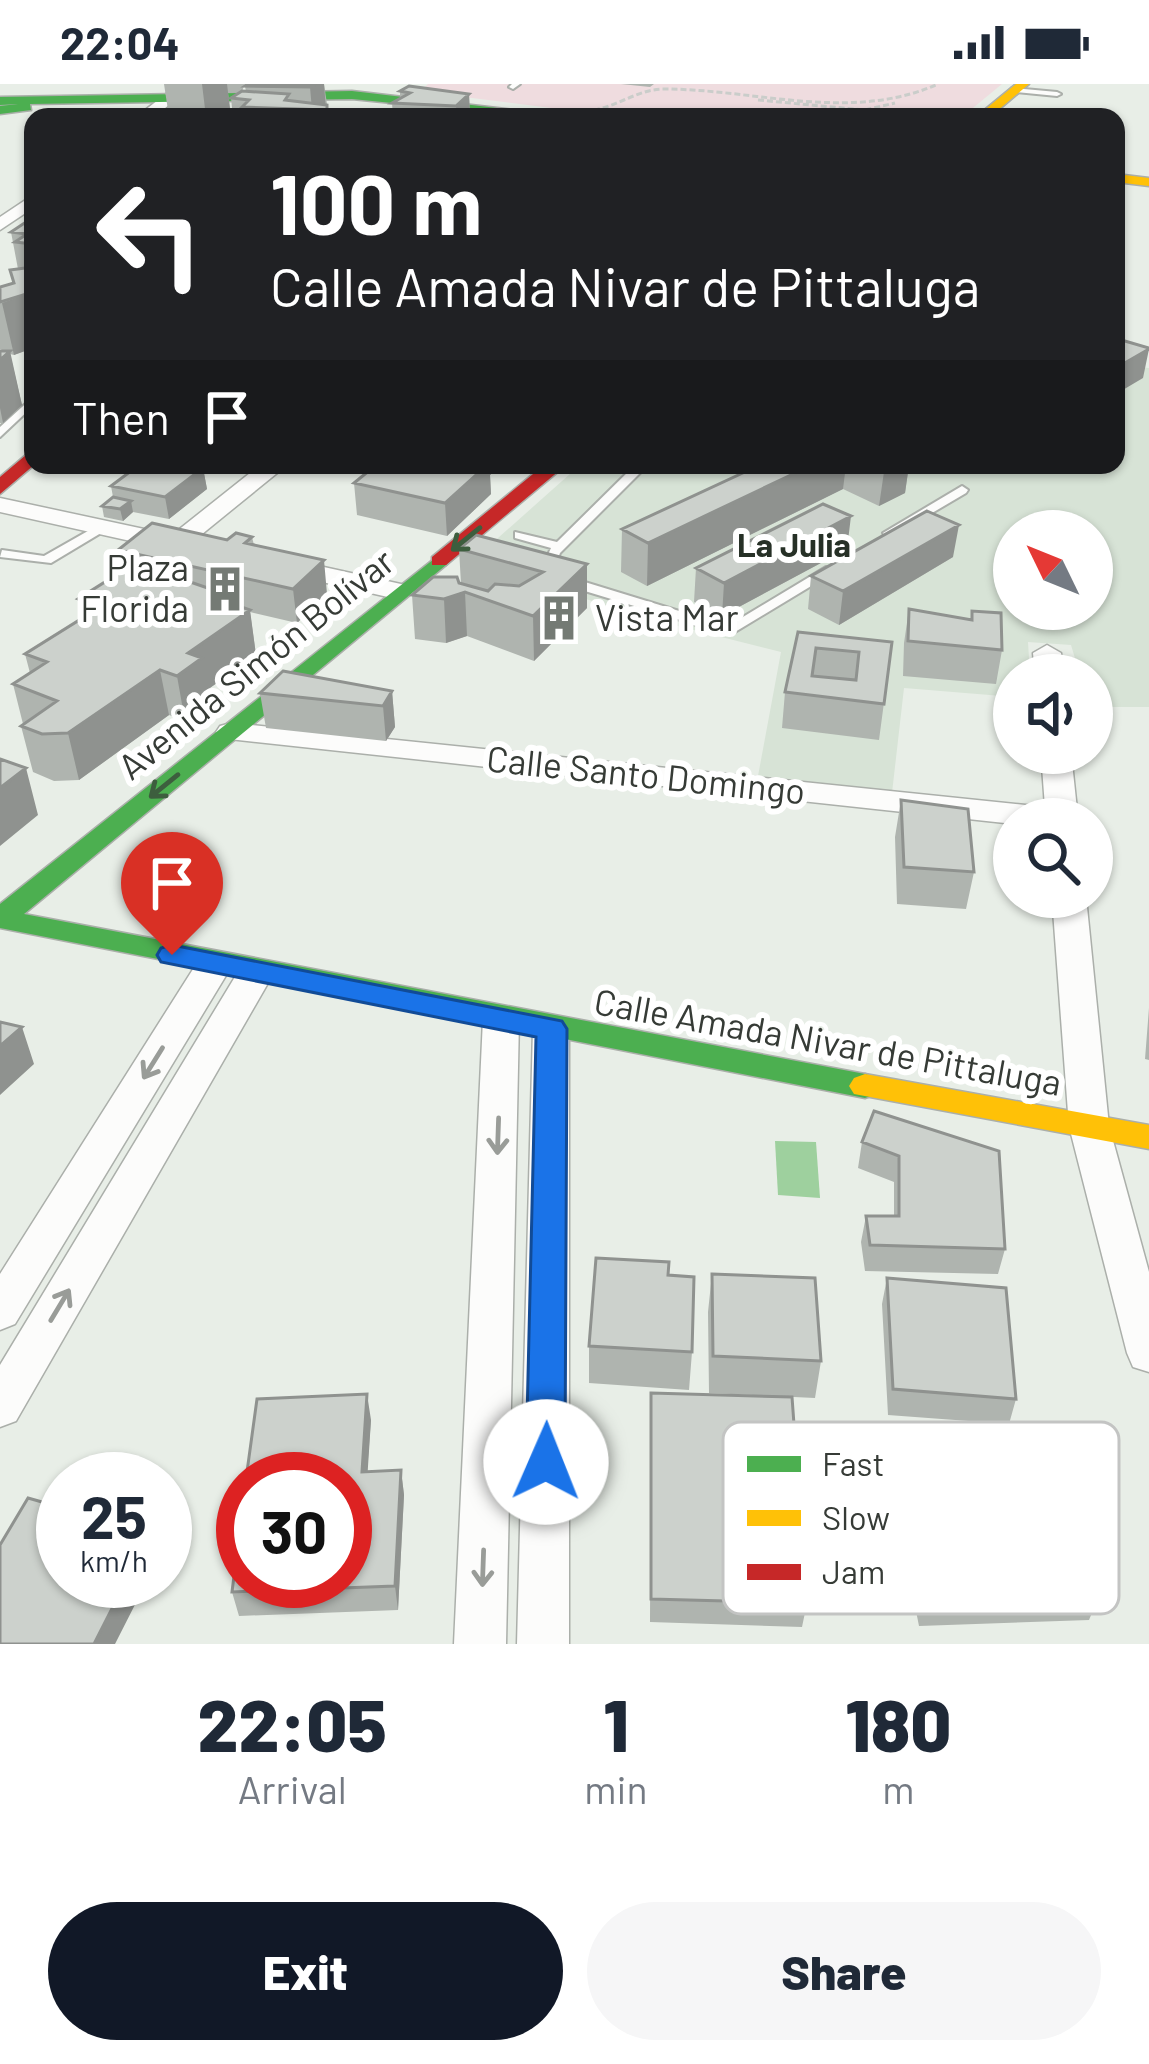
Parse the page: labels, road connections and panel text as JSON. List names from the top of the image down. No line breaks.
{"streets":{"main road":["Avenida Simón Bolívar","Calle Amada Nivar de Pittaluga"],"street":["Calle Santo Domingo"]},"crossings":[["Avenida Simón Bolívar","Calle Santo Domingo"],["Avenida Simón Bolívar","Calle Amada Nivar de Pittaluga"]],"one_way":["Avenida Simón Bolívar"],"districts":["La Julia"],"places":{"building":["Plaza Florida","Vista Mar"]},"legend":["Fast","Slow","Jam"],"north":"top left","page":{"status":"22:04","turn":["100 m","Calle Amada Nivar de Pittaluga"],"then":"Then","speed":"25 km/h","limit":"30","eta":["22:05","Arrival","1","min","180","m"],"buttons":["Exit","Share"]}}
